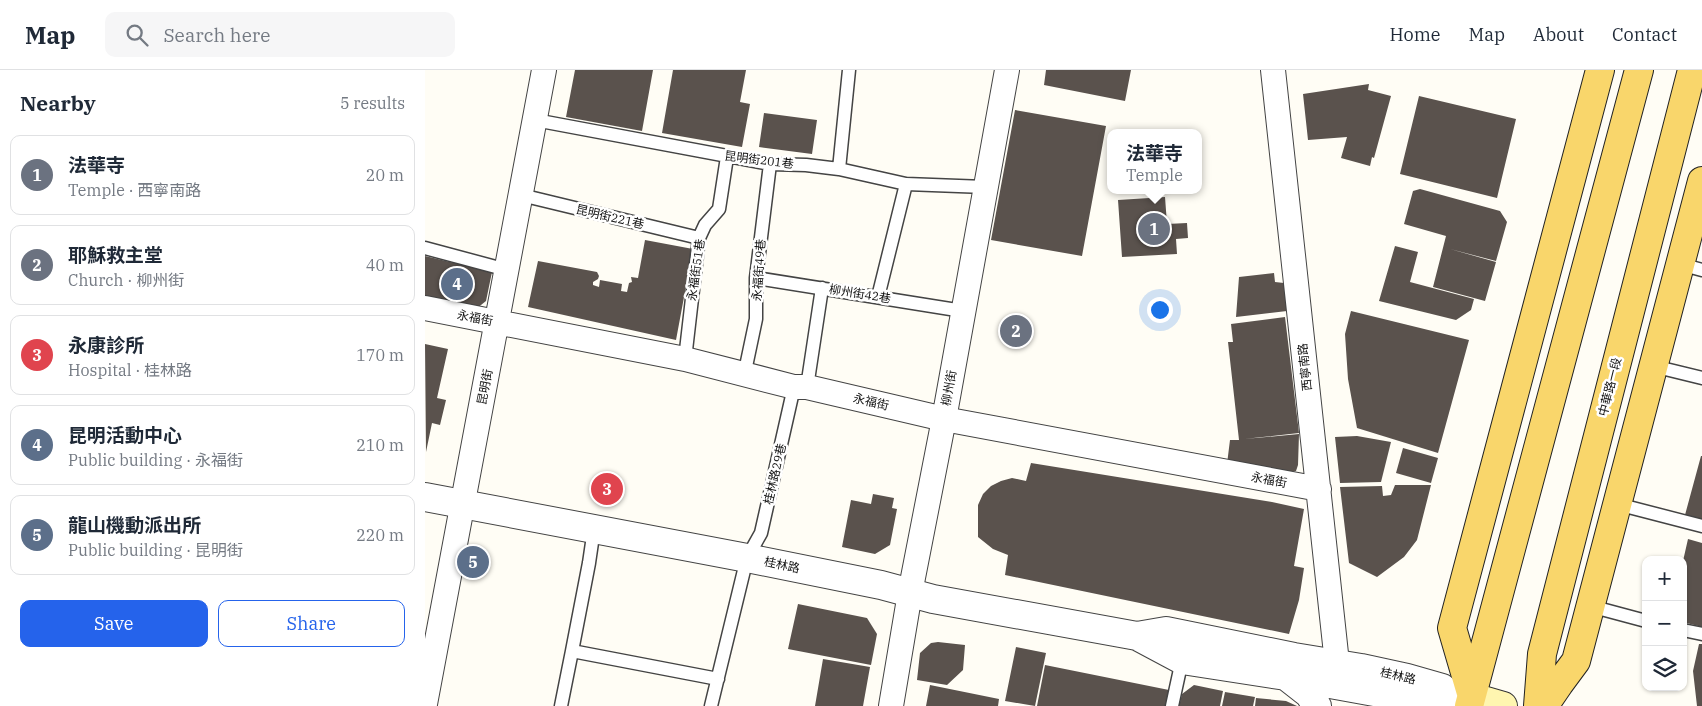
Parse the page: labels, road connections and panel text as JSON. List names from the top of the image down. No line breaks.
{"streets":{"main road":["中華路一段"],"street":["永福街","西寧南路","昆明街","柳州街","桂林路"],"lane":["昆明街201巷","昆明街221巷","永福街51巷","永福街49巷","柳州街42巷","桂林路29巷"]},"crossings":[["昆明街201巷","永福街51巷"],["昆明街201巷","永福街49巷"],["昆明街201巷","昆明街"],["昆明街201巷","柳州街"],["昆明街221巷","永福街51巷"],["昆明街221巷","昆明街"],["永福街51巷","永福街"],["永福街49巷","柳州街42巷"],["永福街49巷","永福街"],["柳州街42巷","柳州街"],["柳州街42巷","桂林路29巷"],["永福街","西寧南路"],["永福街","昆明街"],["永福街","柳州街"],["永福街","桂林路29巷"],["西寧南路","桂林路"],["昆明街","桂林路"],["柳州街","桂林路"],["桂林路29巷","桂林路"]],"page":{"header":"Map","search":"Search here","nav":["Home","Map","About","Contact"],"heading":["Nearby","5 results"],"popup":["法華寺","Temple"],"list":[{"mark":"1","name":"法華寺","note":"Temple · 西寧南路","value":"20 m"},{"mark":"2","name":"耶穌救主堂","note":"Church · 柳州街","value":"40 m"},{"mark":"3","name":"永康診所","note":"Hospital · 桂林路","value":"170 m"},{"mark":"4","name":"昆明活動中心","note":"Public building · 永福街","value":"210 m"},{"mark":"5","name":"龍山機動派出所","note":"Public building · 昆明街","value":"220 m"}],"pins":["1","4","2","3","5"],"map_buttons":["+","−"],"buttons":["Save","Share"]}}
